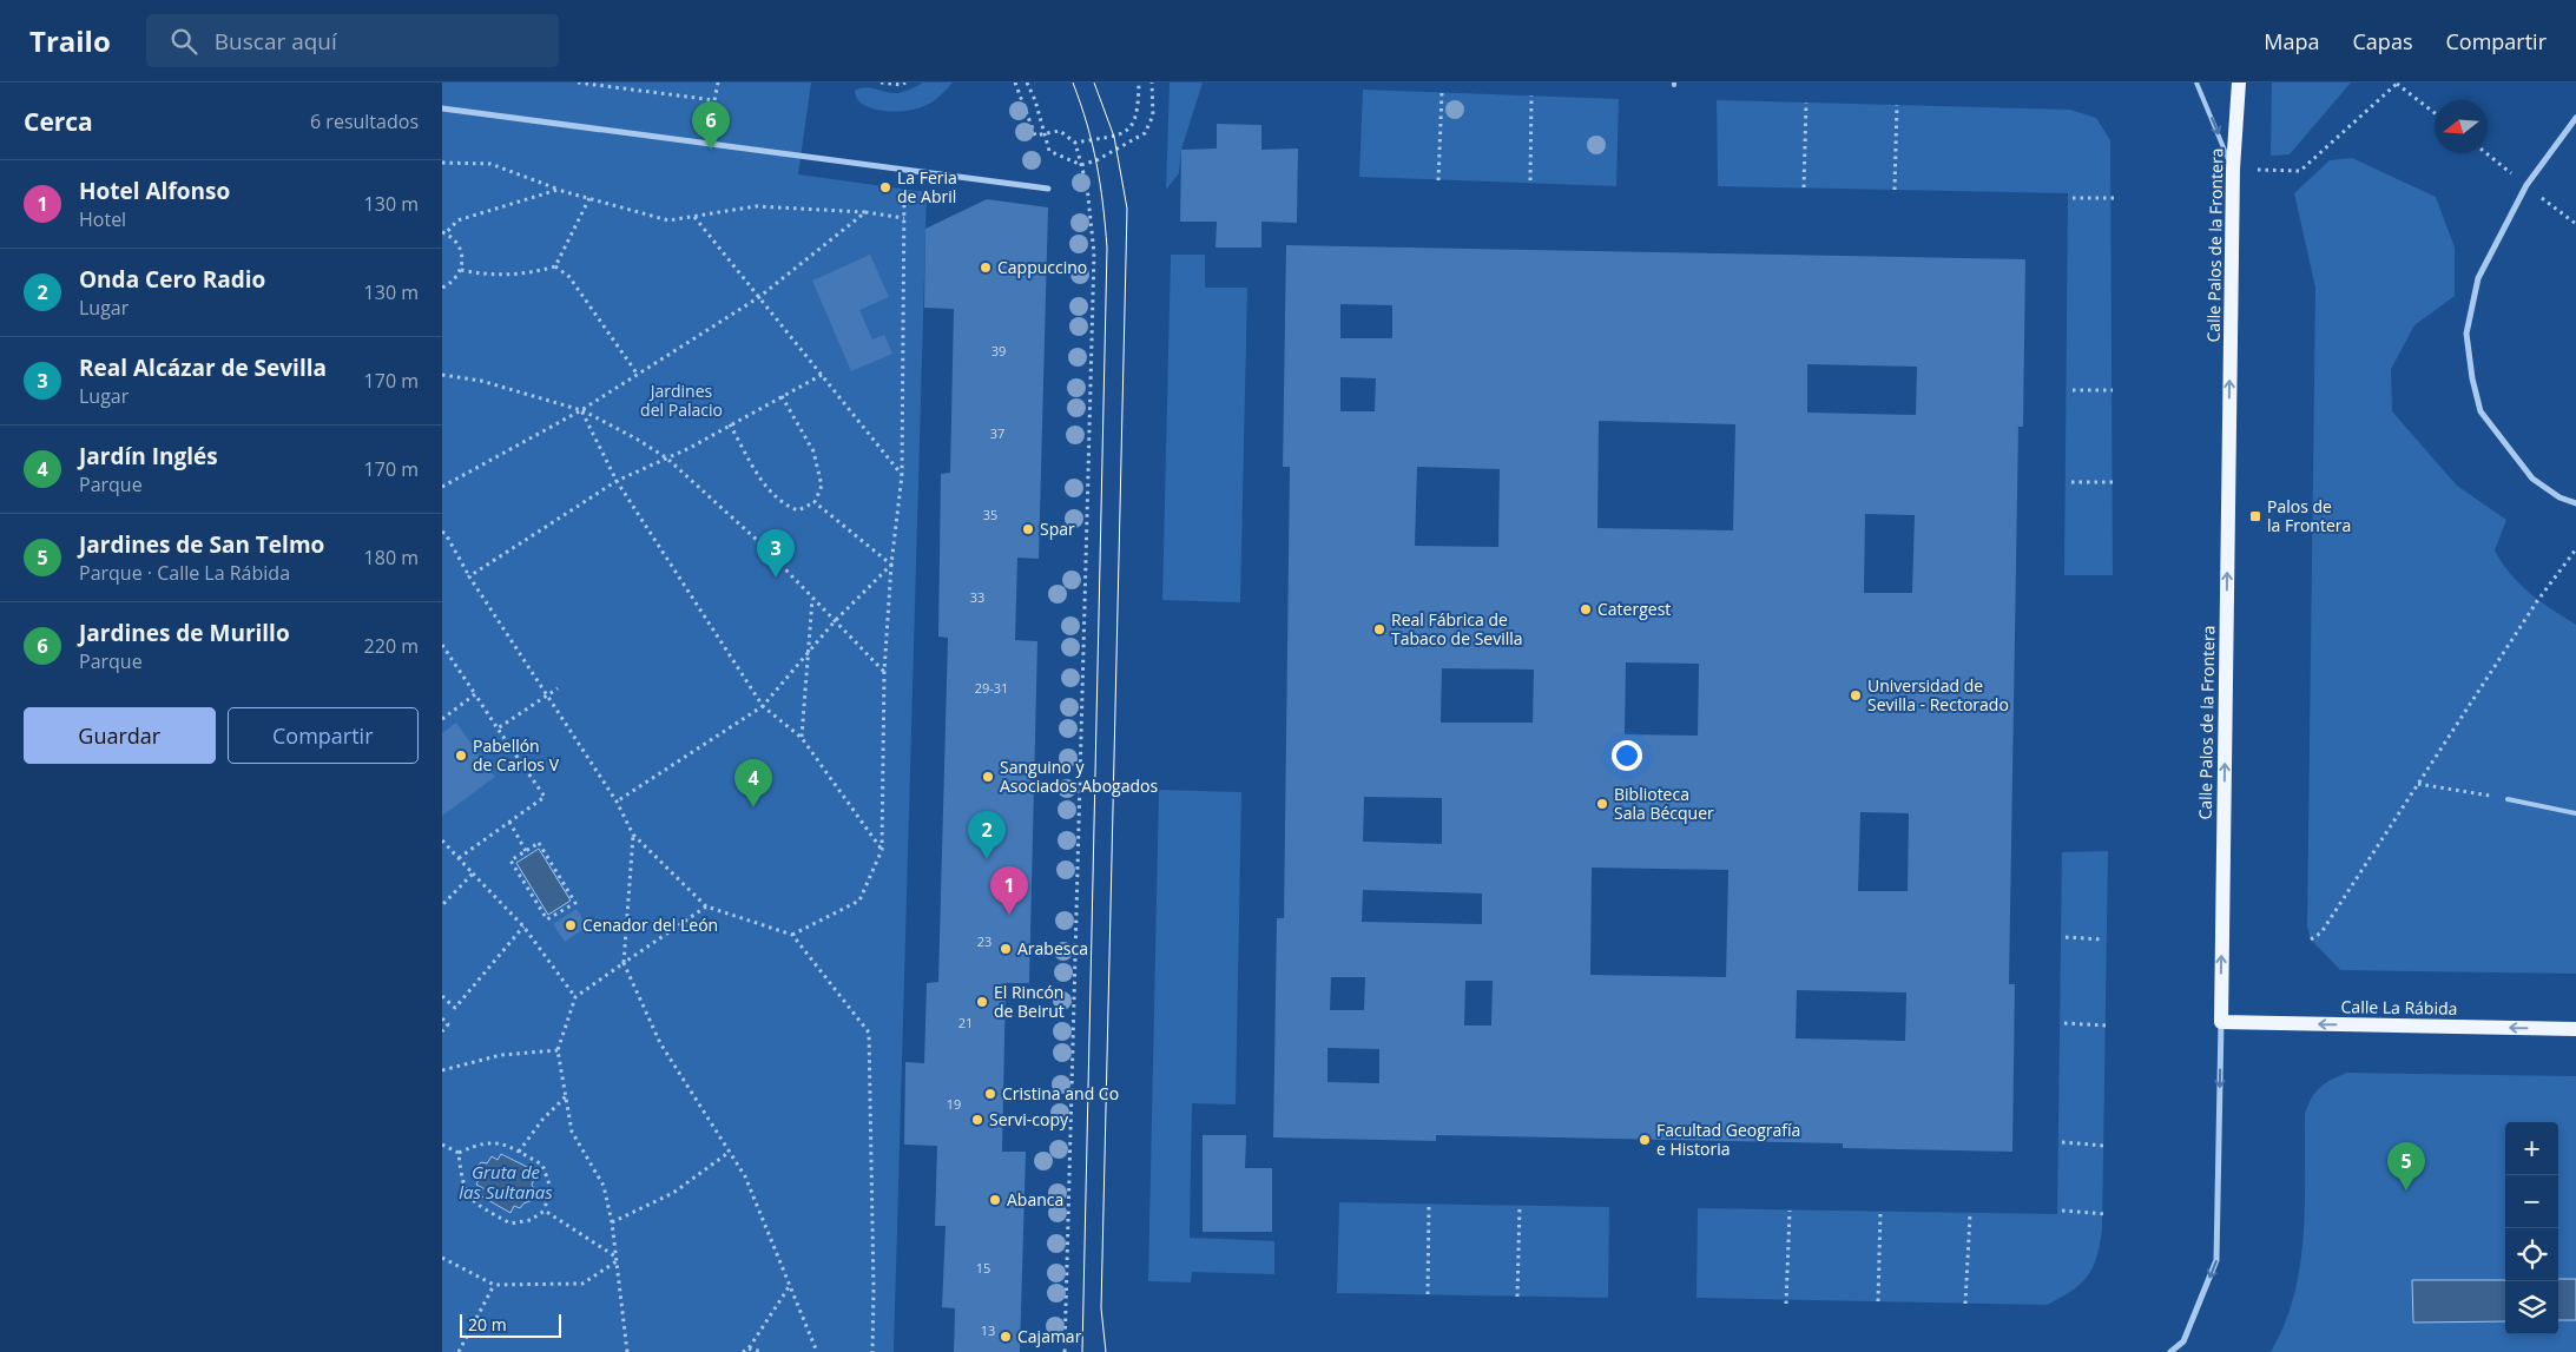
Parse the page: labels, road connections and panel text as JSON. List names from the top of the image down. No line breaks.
{"streets":{"main road":["Calle Palos de la Frontera","Calle La Rábida"]},"crossings":[["Calle Palos de la Frontera","Calle La Rábida"]],"one_way":["Calle La Rábida"],"water":["Gruta de las Sultanas"],"parks":["Jardines del Palacio"],"places":{"other":["La Feria de Abril","Cappuccino","Spar","Catergest","Real Fábrica de Tabaco de Sevilla","Universidad de Sevilla - Rectorado","Pabellón de Carlos V","Sanguino y Asociados Abogados","Biblioteca Sala Bécquer","Cenador del León","Arabesca","El Rincón de Beirut","Cristina and Co","Servi-copy","Facultad Geografía e Historia","Abanca","Cajamar"],"transit":["Palos de la Frontera"]},"house_numbers":["39","37","35","33","29-31","23","21","19","15","13"],"scale_bar":"20 m","north":"left","page":{"header":"Trailo","search":"Buscar aquí","nav":["Mapa","Capas","Compartir"],"heading":["Cerca","6 resultados"],"pins":["6","3","4","2","1","5"],"list":[{"mark":"1","name":"Hotel Alfonso","note":"Hotel","value":"130 m"},{"mark":"2","name":"Onda Cero Radio","note":"Lugar","value":"130 m"},{"mark":"3","name":"Real Alcázar de Sevilla","note":"Lugar","value":"170 m"},{"mark":"4","name":"Jardín Inglés","note":"Parque","value":"170 m"},{"mark":"5","name":"Jardines de San Telmo","note":"Parque · Calle La Rábida","value":"180 m"},{"mark":"6","name":"Jardines de Murillo","note":"Parque","value":"220 m"}],"buttons":["Guardar","Compartir"],"map_buttons":["+","−"],"scale":"20 m"}}
